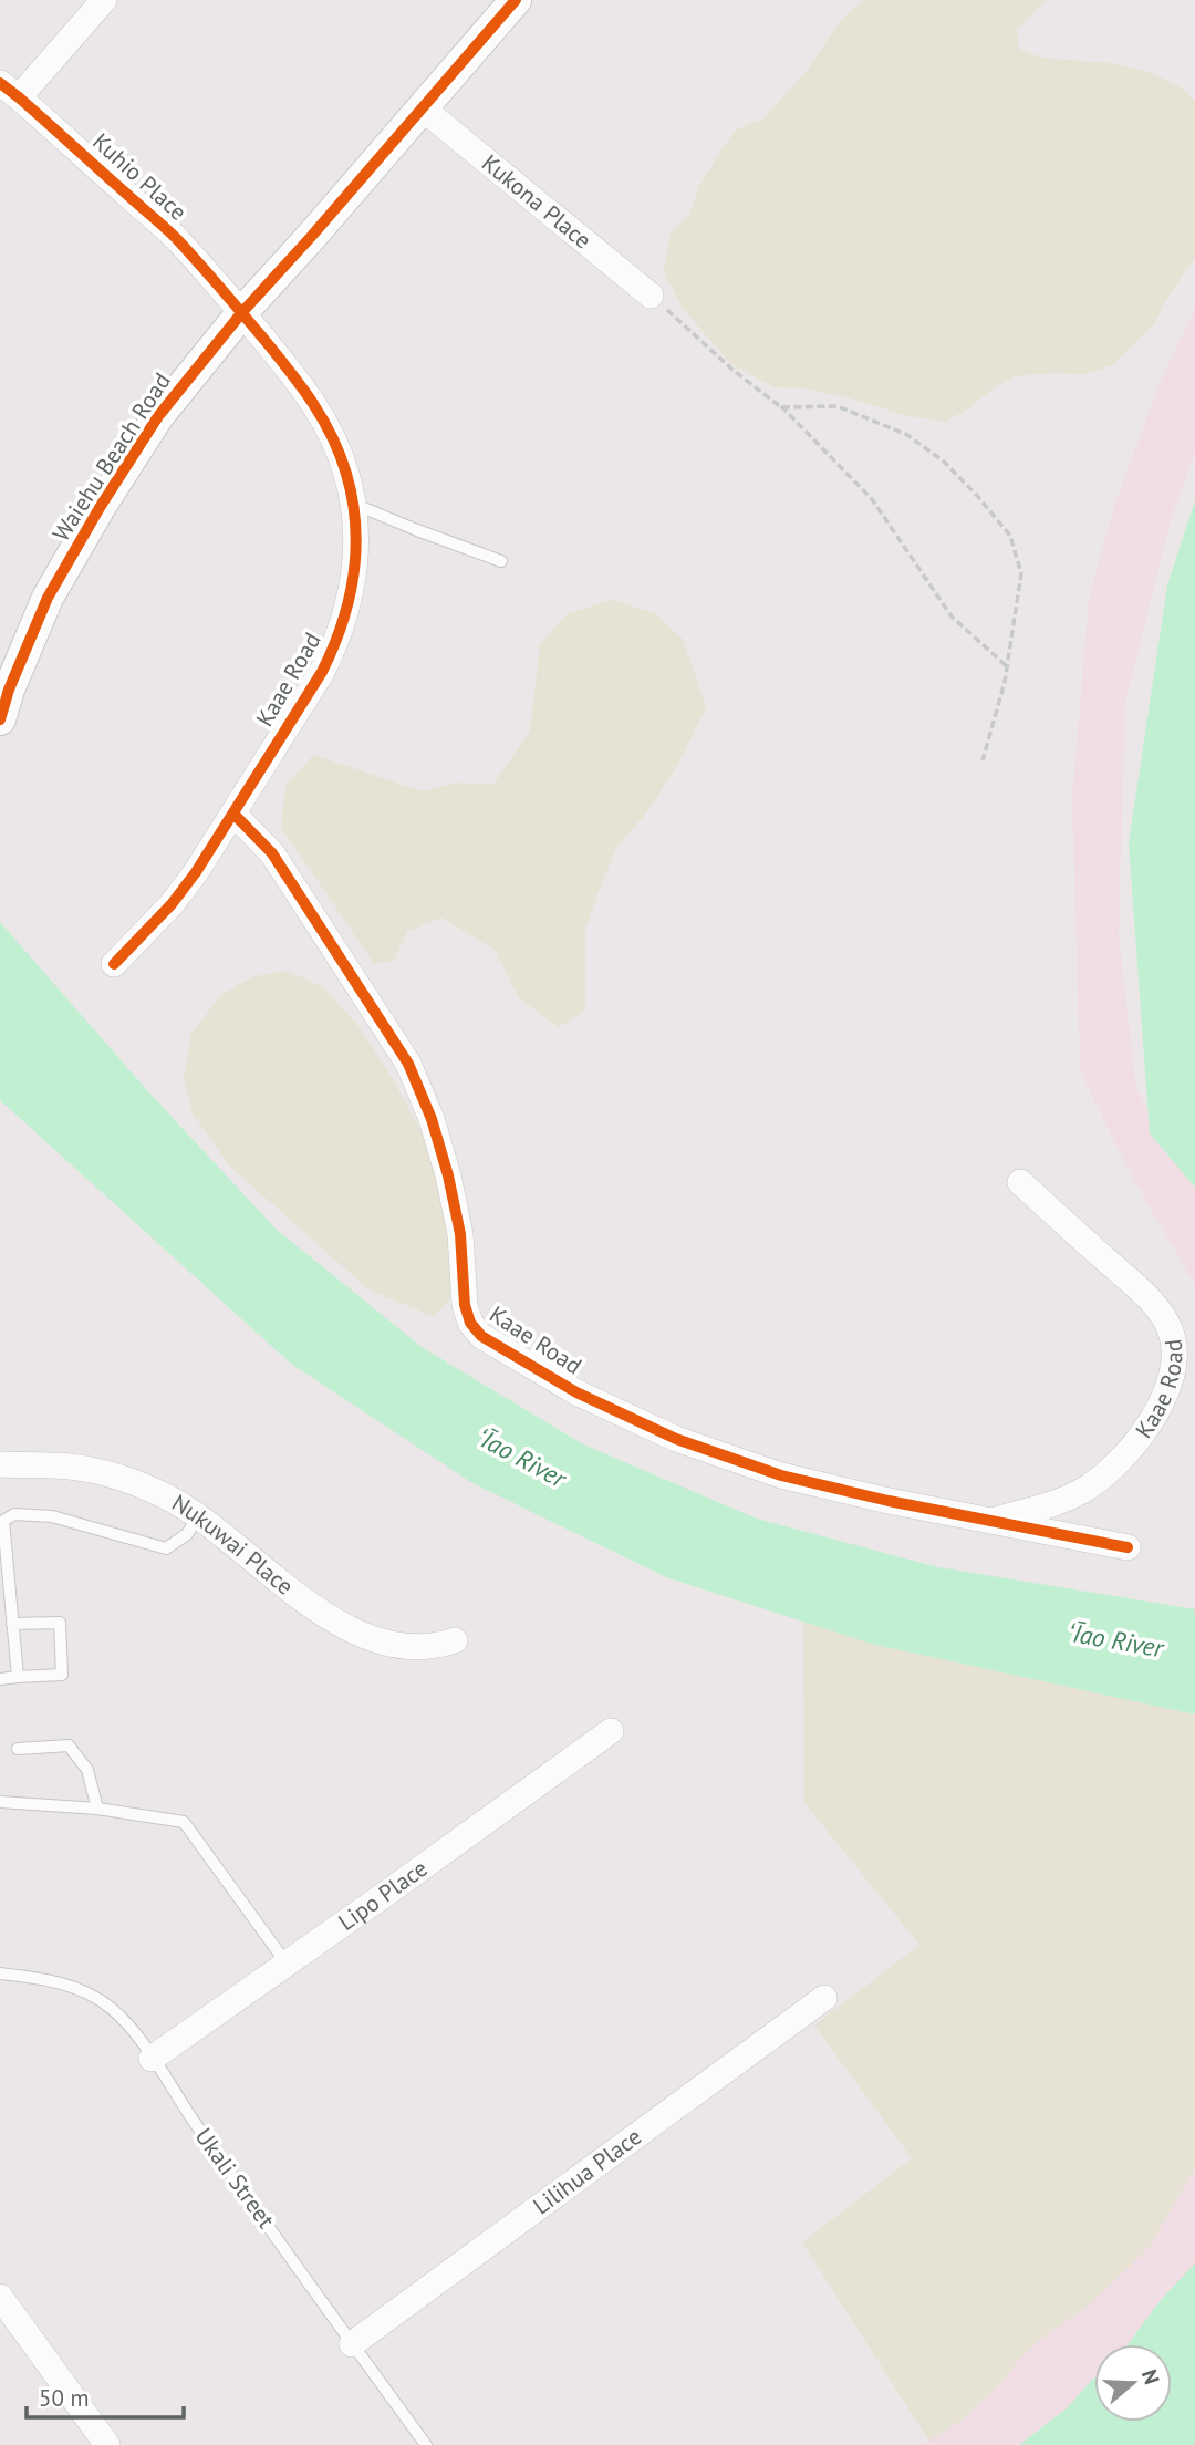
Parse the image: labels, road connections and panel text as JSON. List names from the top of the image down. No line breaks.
{"streets":{"street":["Kuhio Place","Kukona Place","Waiehu Beach Road","Kaae Road","Nukuwai Place","Lipo Place","Lilihua Place"],"lane":["Ukali Street"]},"crossings":[["Kuhio Place","Waiehu Beach Road"],["Kuhio Place","Kaae Road"],["Kukona Place","Waiehu Beach Road"],["Waiehu Beach Road","Kaae Road"],["Lipo Place","Ukali Street"],["Lilihua Place","Ukali Street"]],"water":["ʻĪao River"],"scale_bar":"50 m","north":"right"}
